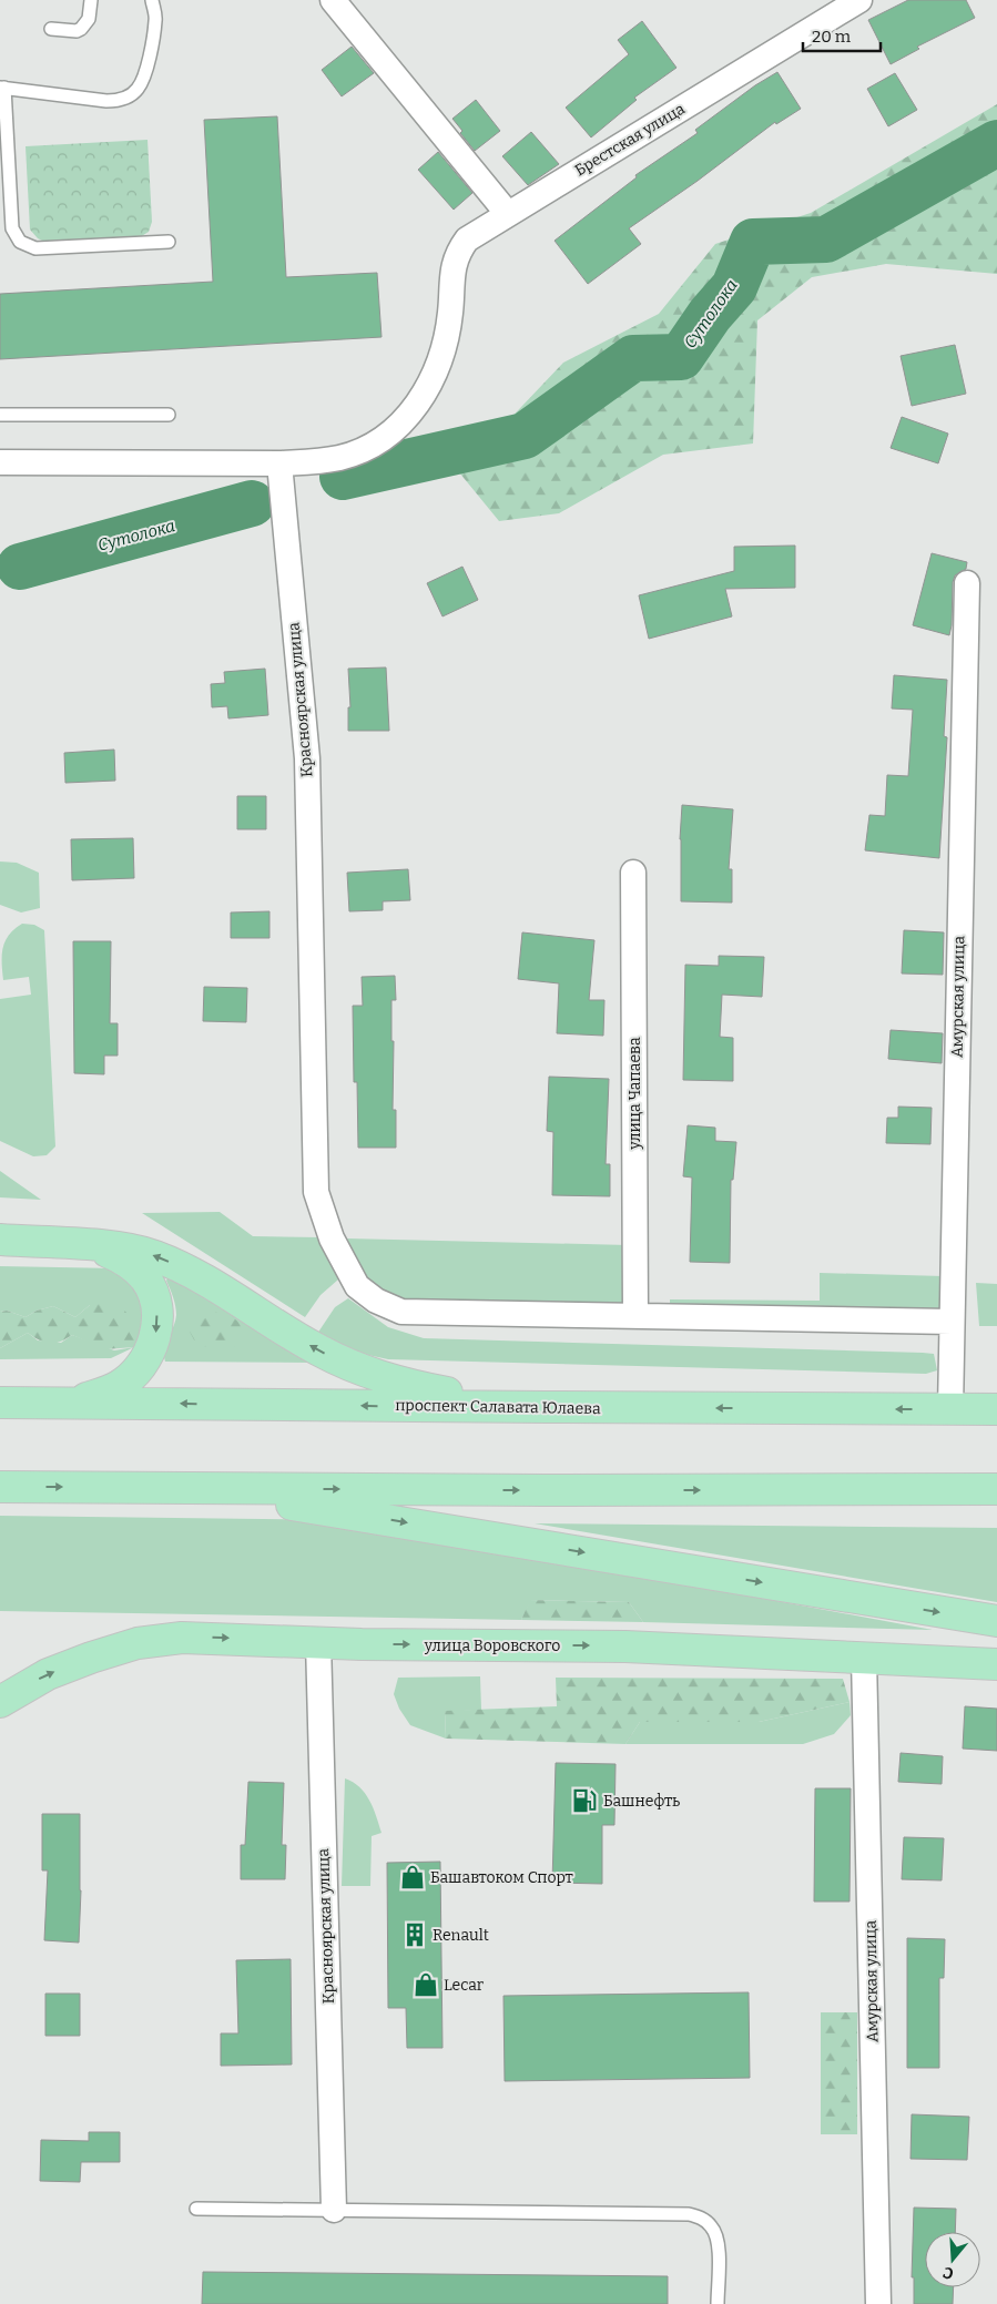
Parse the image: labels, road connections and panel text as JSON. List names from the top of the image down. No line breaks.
{"streets":{"main road":["проспект Салавата Юлаева","улица Воровского"],"street":["Брестская улица","Красноярская улица","Амурская улица","улица Чапаева"]},"crossings":[["Брестская улица","Красноярская улица"],["Красноярская улица","Амурская улица"],["Красноярская улица","улица Чапаева"],["Красноярская улица","улица Воровского"],["Амурская улица","проспект Салавата Юлаева"],["Амурская улица","улица Воровского"]],"water":["Сутолока"],"places":{"fuel station":["Башнефть"],"shop":["Башавтоком Спорт","Lecar"],"building":["Renault"]},"scale_bar":"20 m","north":"bottom"}
